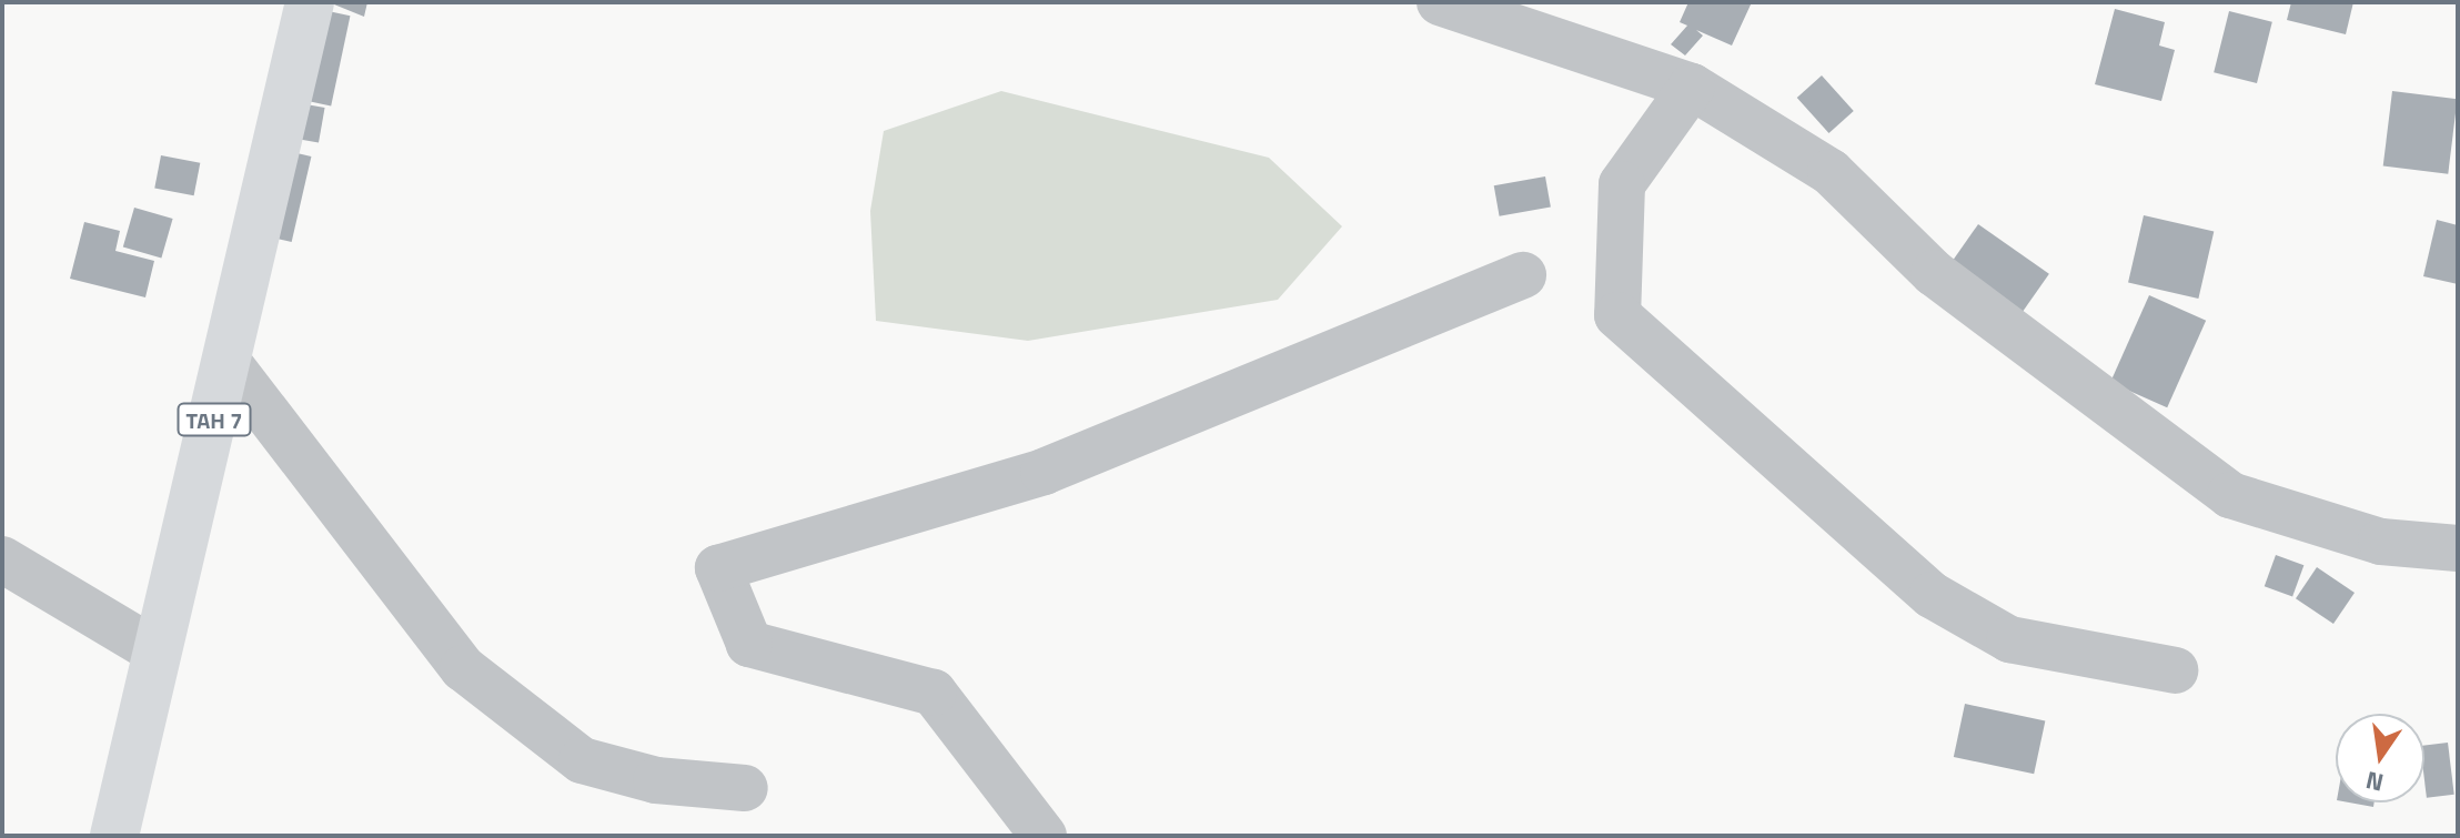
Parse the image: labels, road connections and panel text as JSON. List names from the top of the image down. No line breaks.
{"streets":{"highway":["TAH 7"]},"north":"bottom"}
